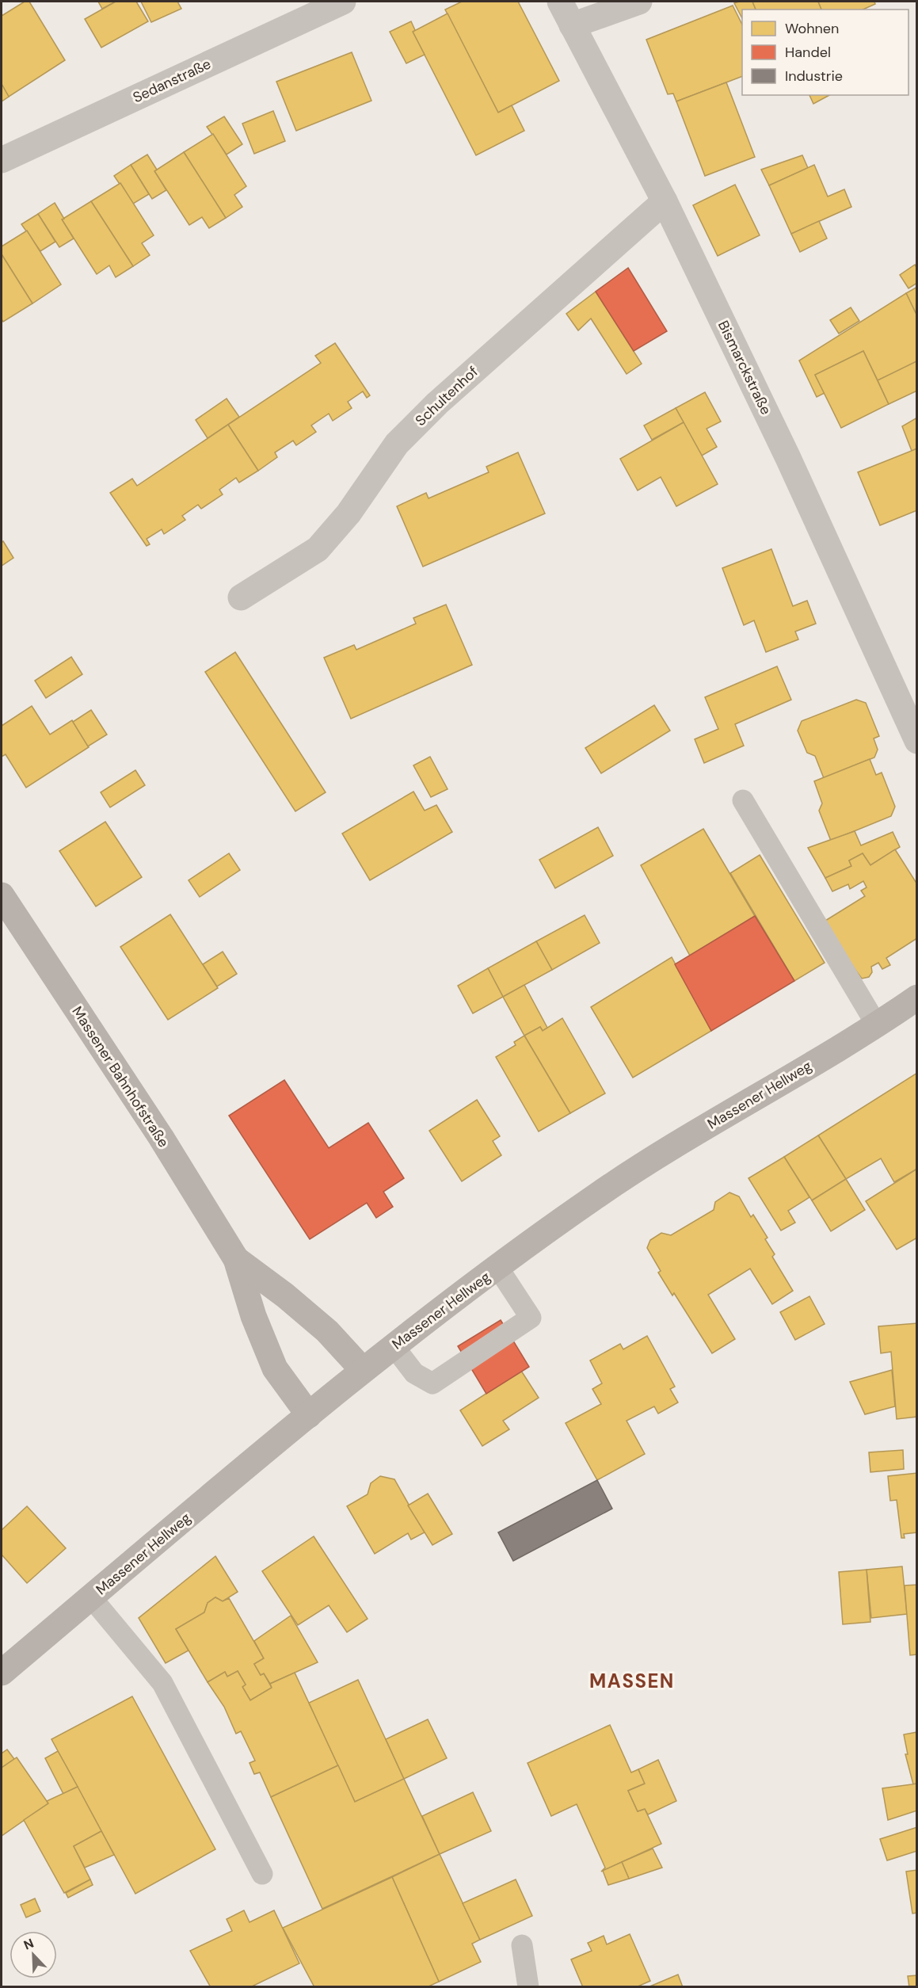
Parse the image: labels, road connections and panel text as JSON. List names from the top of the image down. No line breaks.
{"streets":{"main road":["Massener Bahnhofstraße","Massener Hellweg"],"street":["Sedanstraße","Bismarckstraße","Schultenhof"]},"crossings":[["Bismarckstraße","Schultenhof"],["Massener Bahnhofstraße","Massener Hellweg"]],"districts":["MASSEN"],"legend":["Wohnen","Handel","Industrie"],"north":"top left"}
